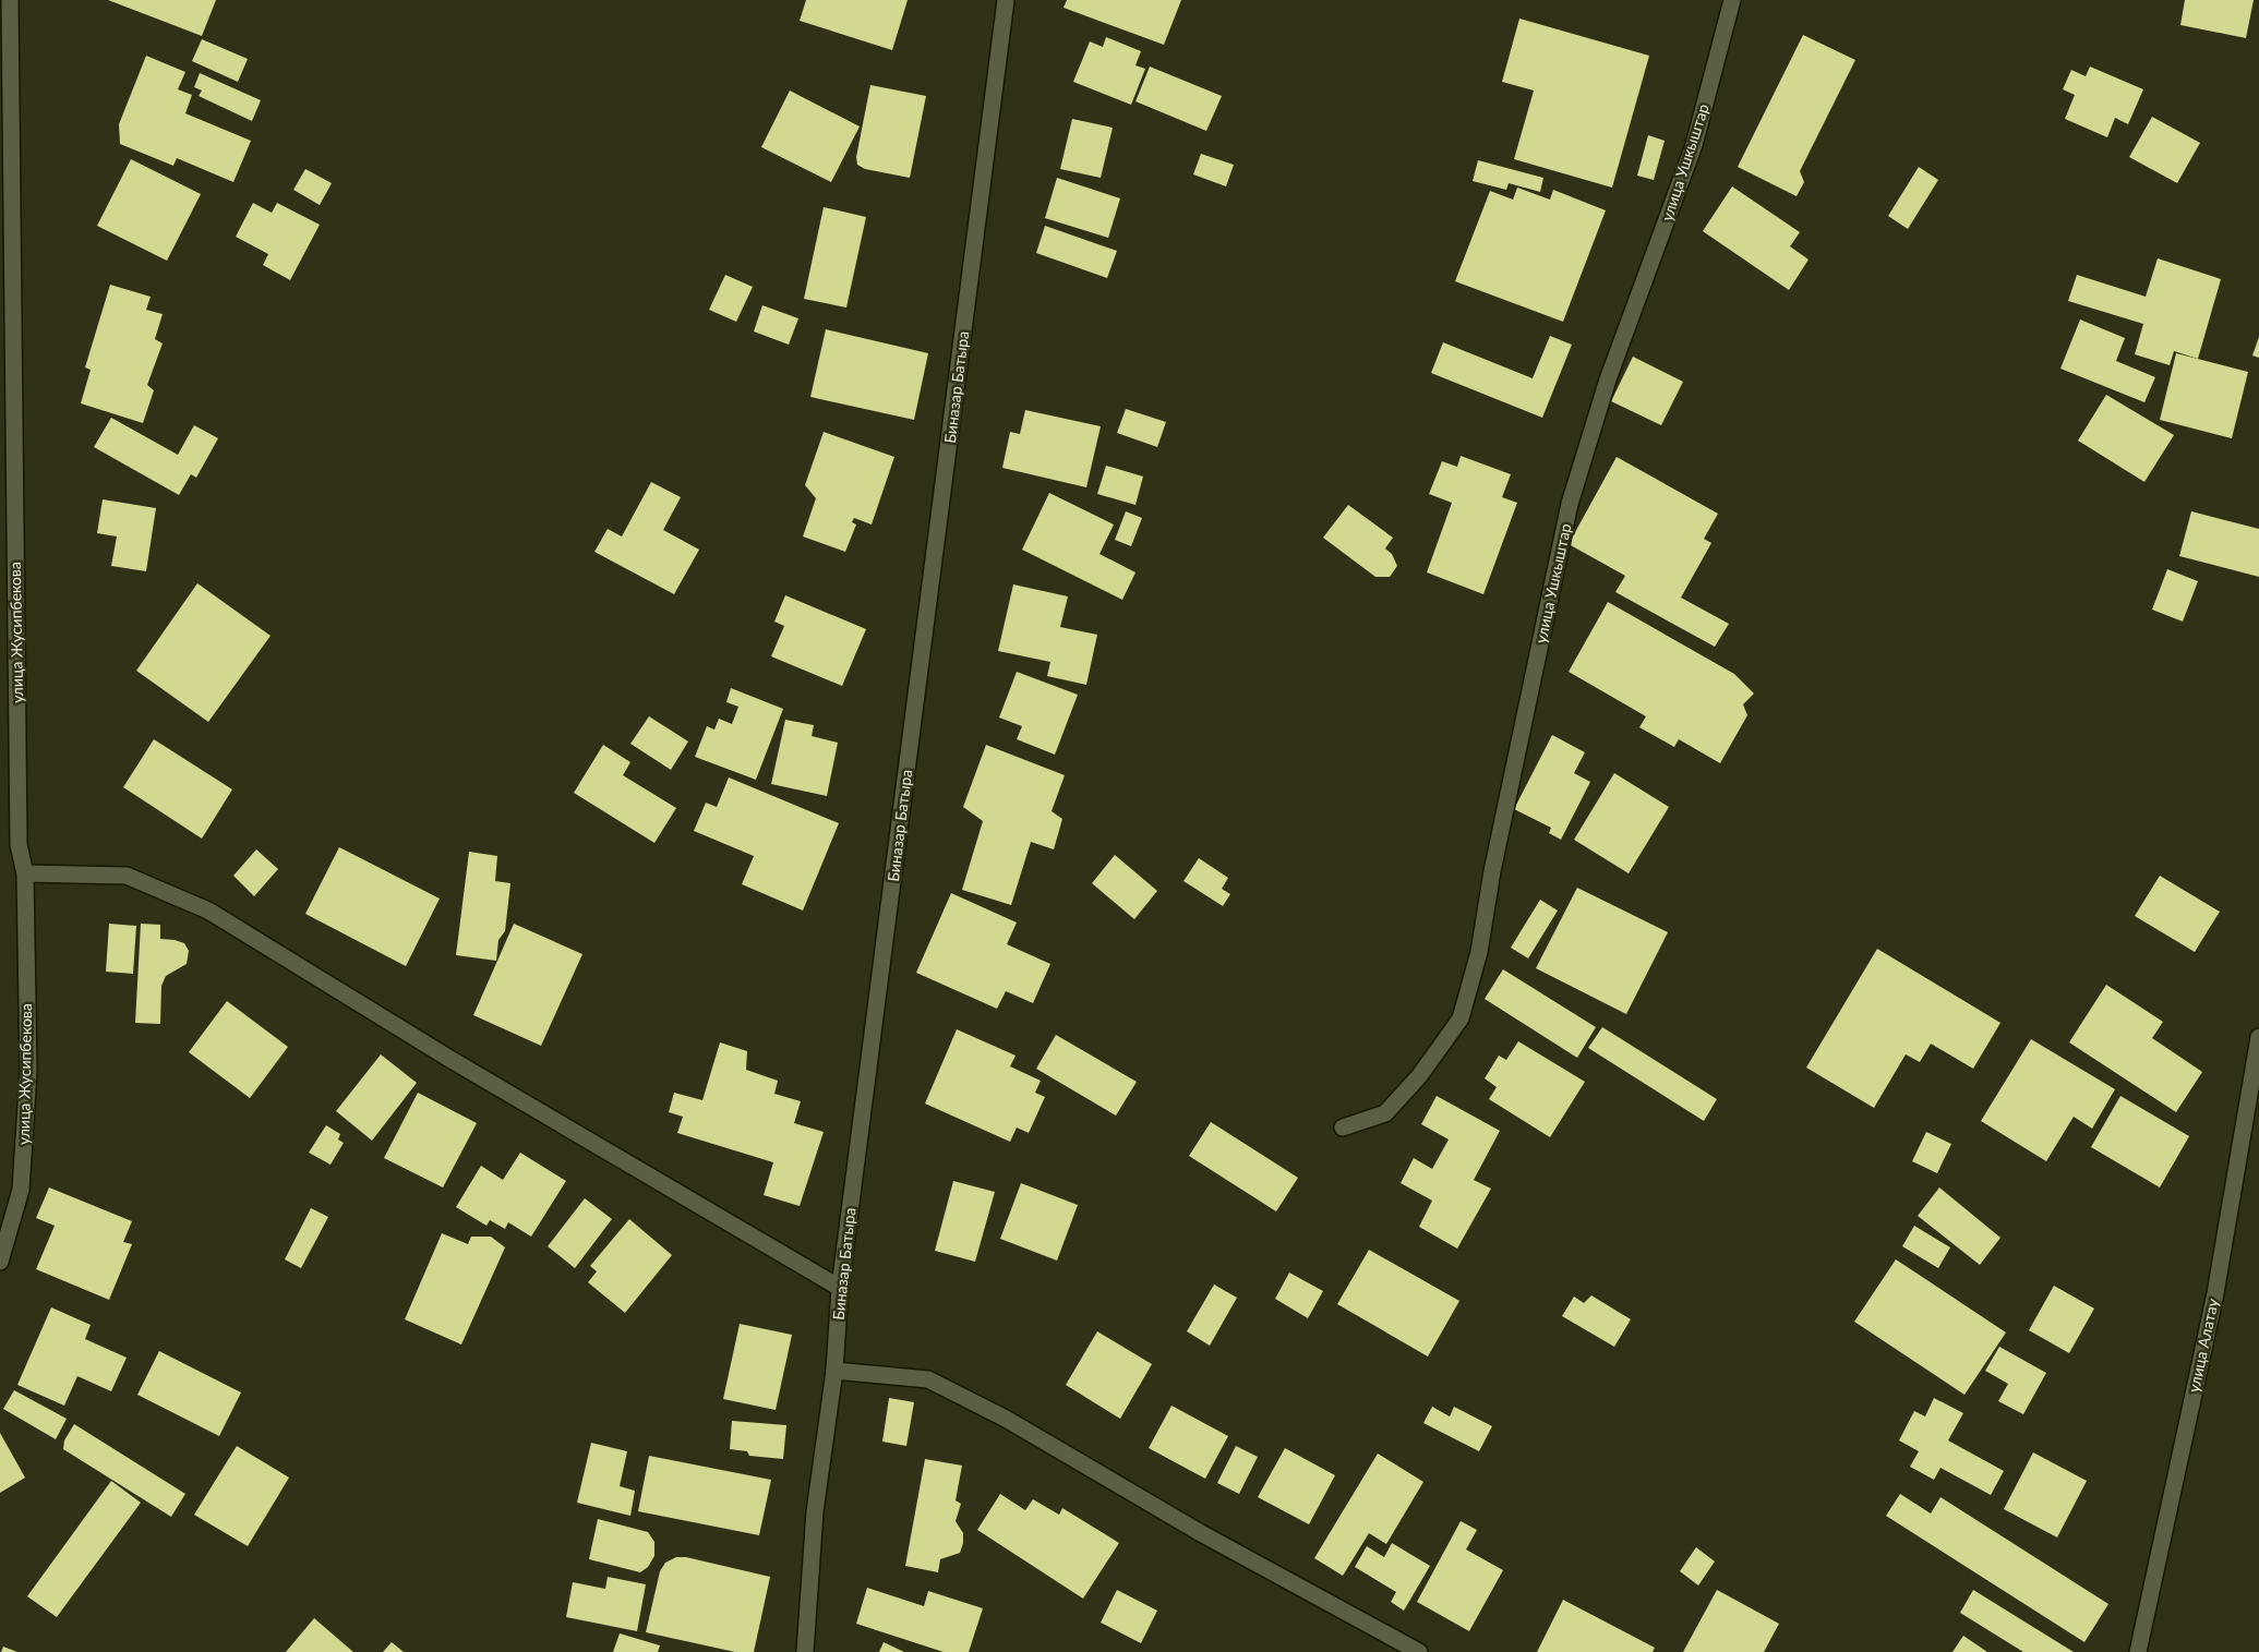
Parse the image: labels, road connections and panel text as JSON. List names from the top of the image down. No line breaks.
{"streets":{"street":["улица Ушкыштар","Биназар Батыра","улица Жусипбекова","улица Алатау"]}}
